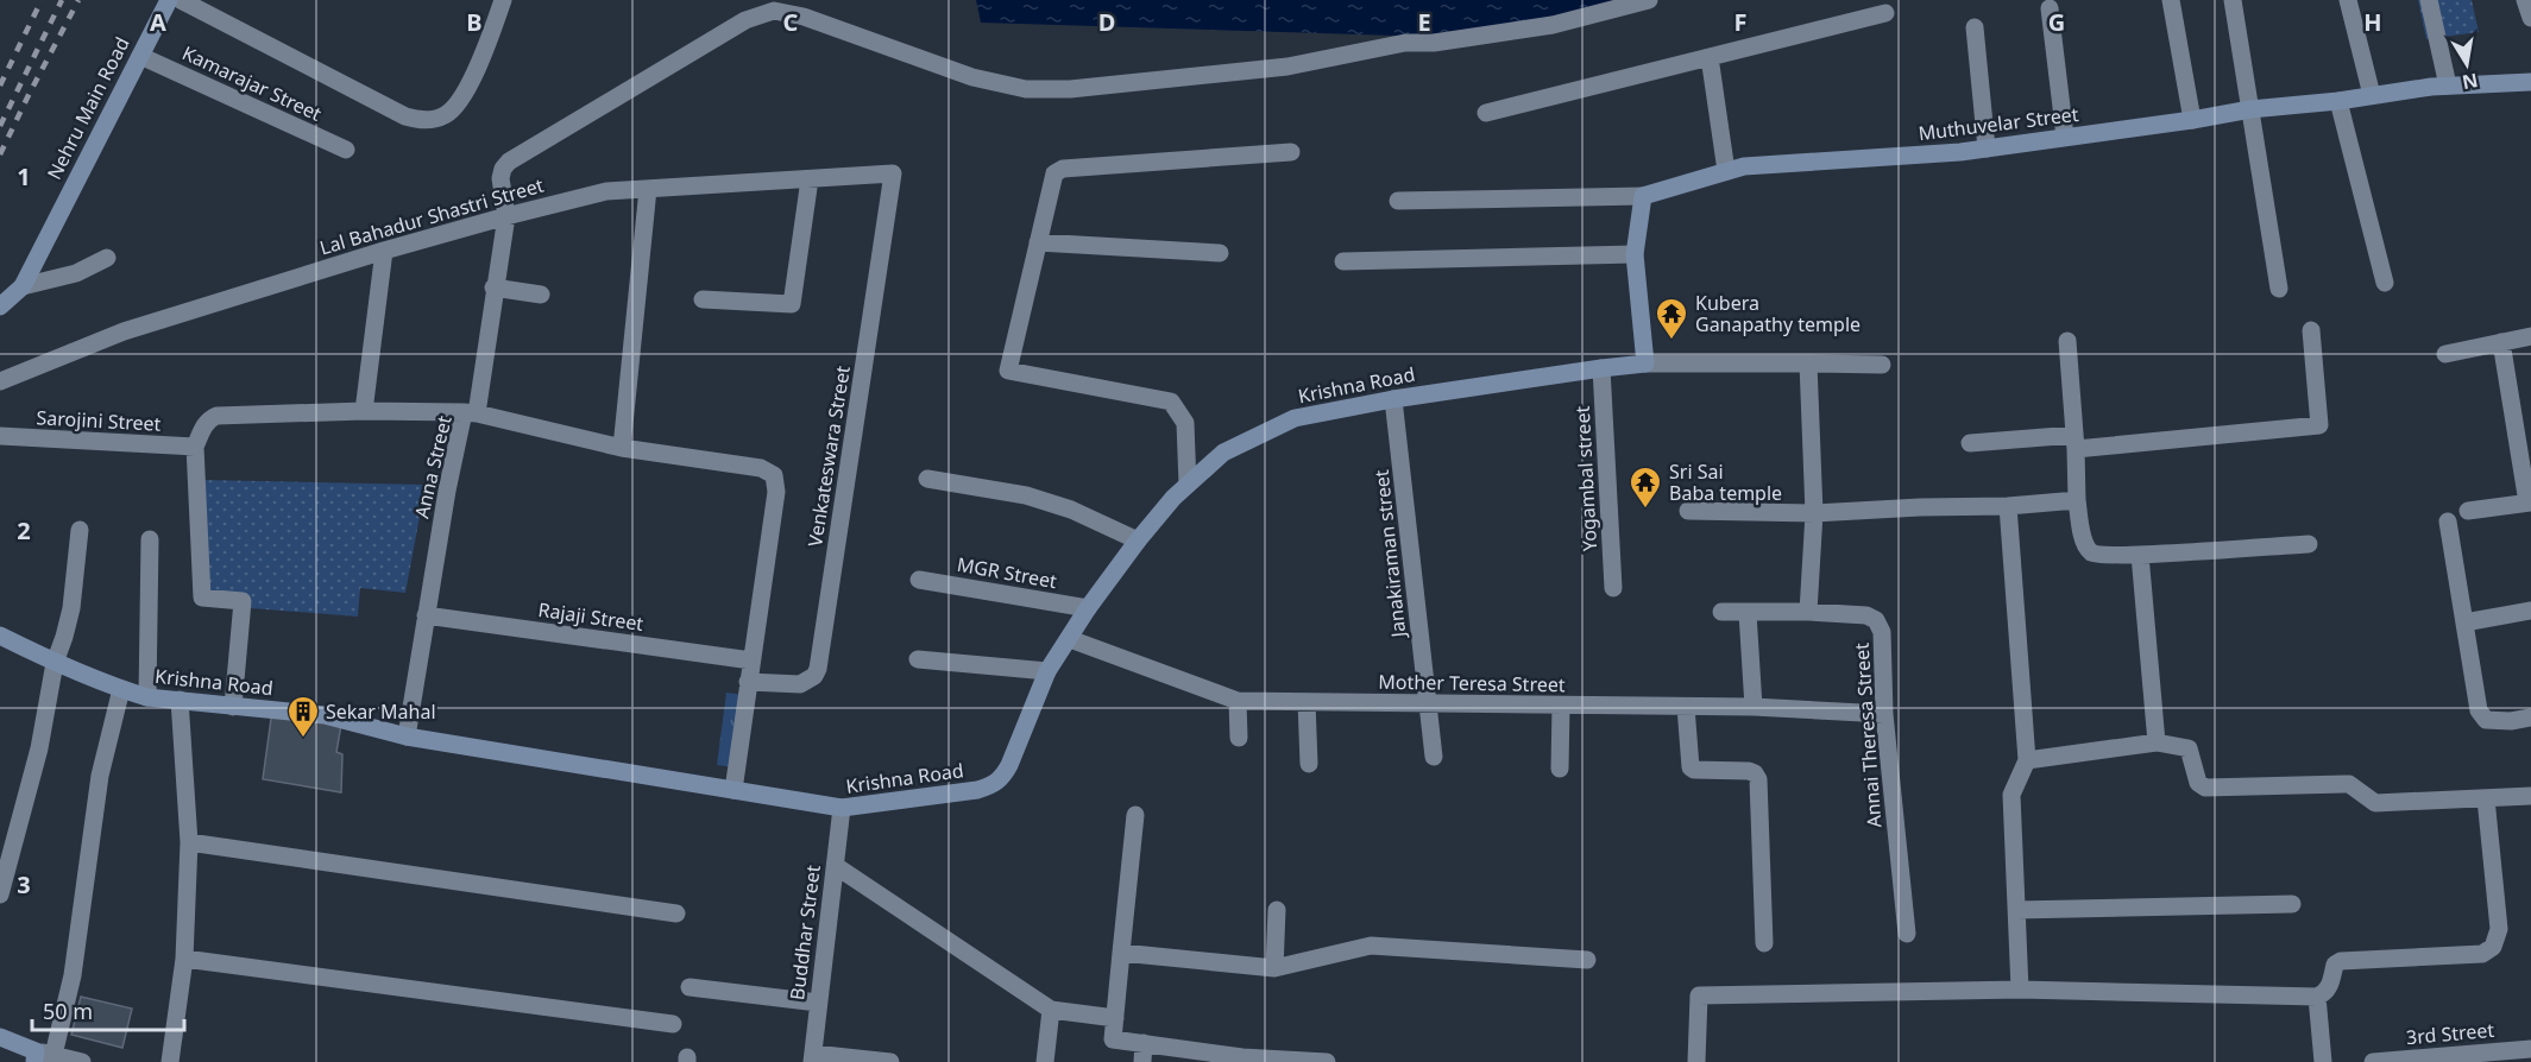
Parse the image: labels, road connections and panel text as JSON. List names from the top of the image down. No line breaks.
{"streets":{"street":["Kamarajar Street","Nehru Main Road","Muthuvelar Street","Lal Bahadur Shastri Street","Krishna Road","Sarojini Street","Venkateswara Street","Anna Street","Yogambal street","Janakiraman street","MGR Street","Rajaji Street","Mother Teresa Street","Annai Theresa Street","Buddhar Street","3rd Street"]},"crossings":[["Kamarajar Street","Nehru Main Road"],["Lal Bahadur Shastri Street","Venkateswara Street"],["Lal Bahadur Shastri Street","Anna Street"],["Krishna Road","Anna Street"],["Krishna Road","Yogambal street"],["Krishna Road","Janakiraman street"],["Krishna Road","MGR Street"],["Krishna Road","Mother Teresa Street"],["Krishna Road","Buddhar Street"],["Anna Street","Rajaji Street"],["Janakiraman street","Mother Teresa Street"],["Mother Teresa Street","Annai Theresa Street"]],"places":{"temple":["Kubera Ganapathy temple","Sri Sai Baba temple"],"building":["Sekar Mahal"]},"scale_bar":"50 m","north":"bottom","grid":{"columns":["A","B","C","D","E","F","G","H"],"rows":["1","2","3"]}}
